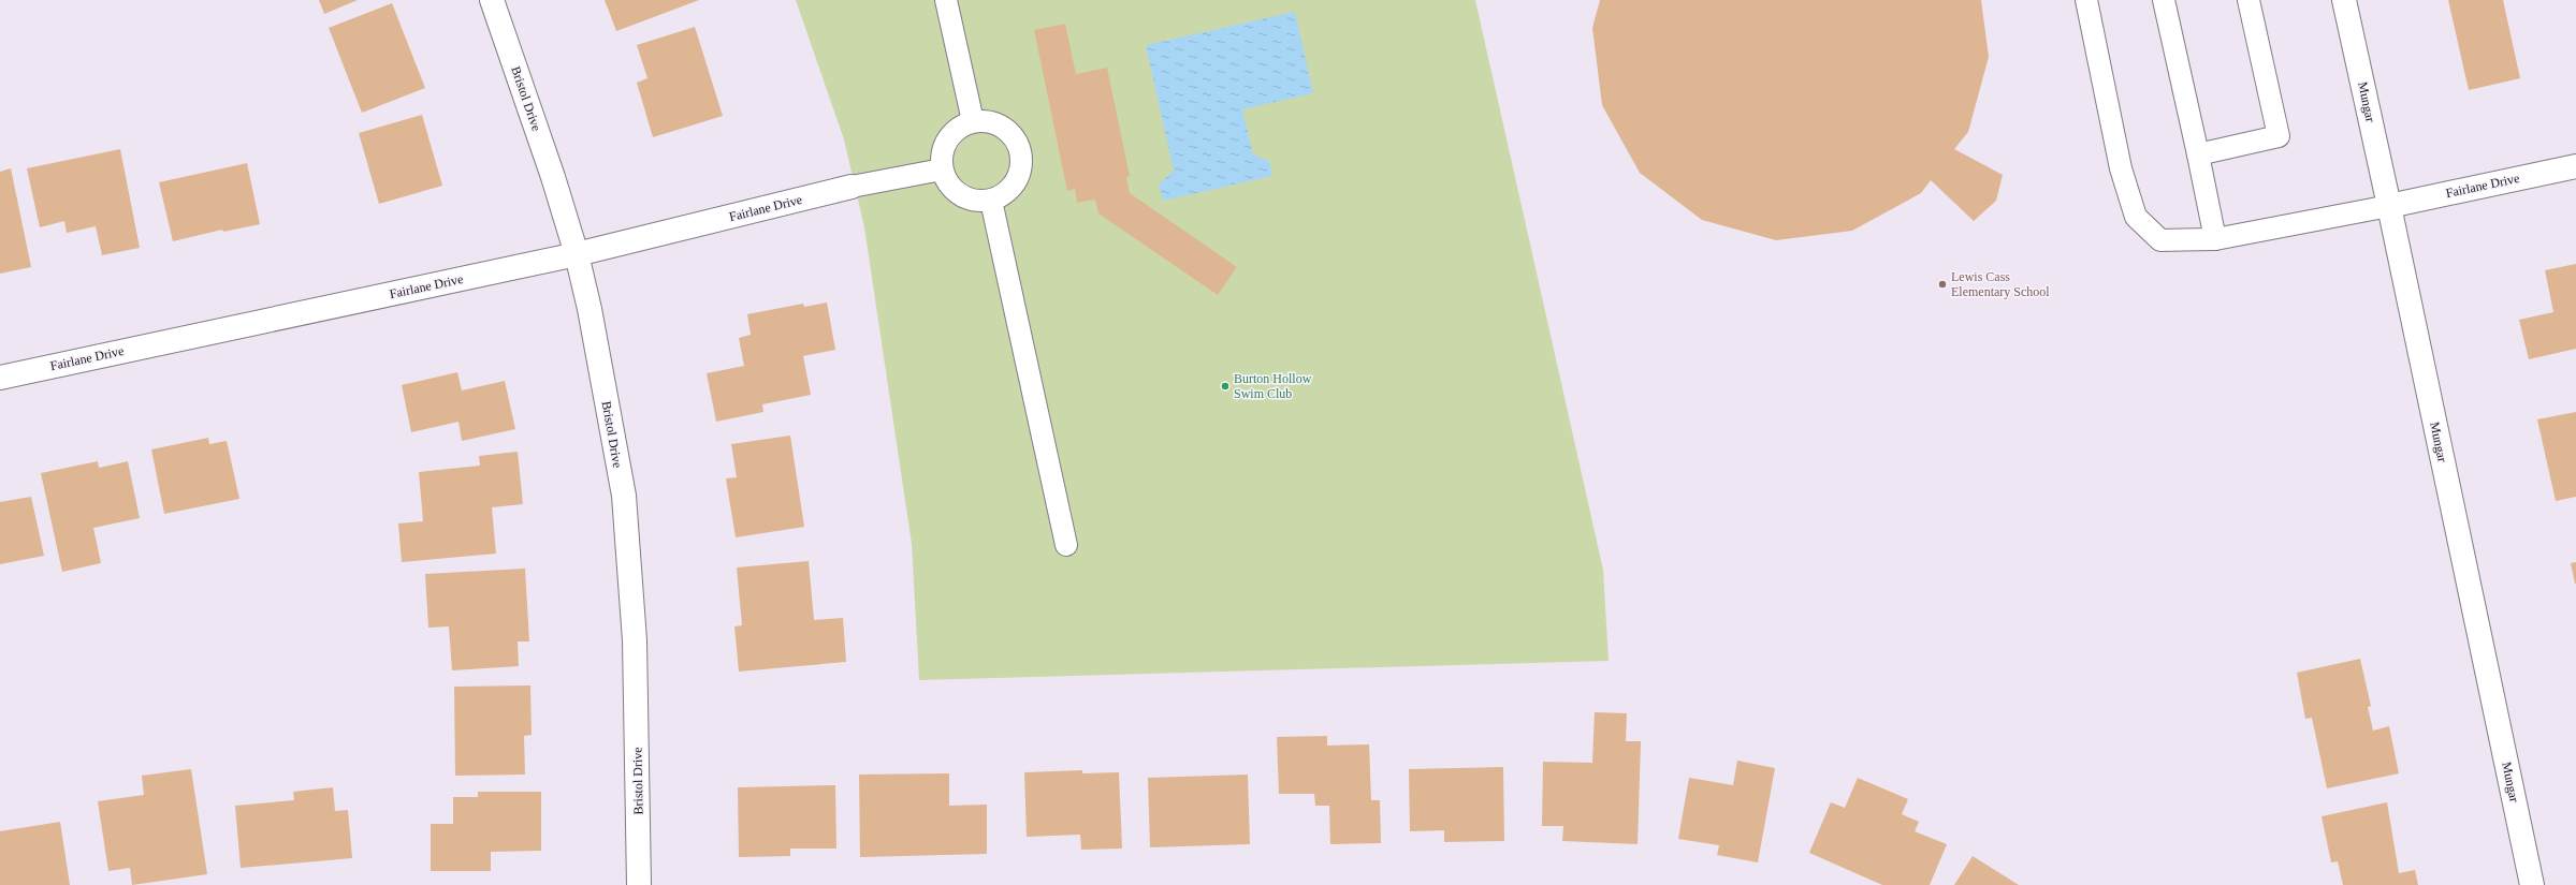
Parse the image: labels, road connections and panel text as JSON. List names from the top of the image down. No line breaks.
{"streets":{"street":["Bristol Drive","Mungar","Fairlane Drive"]},"crossings":[["Bristol Drive","Fairlane Drive"],["Mungar","Fairlane Drive"]],"places":["Lewis Cass Elementary School","Burton Hollow Swim Club"]}
